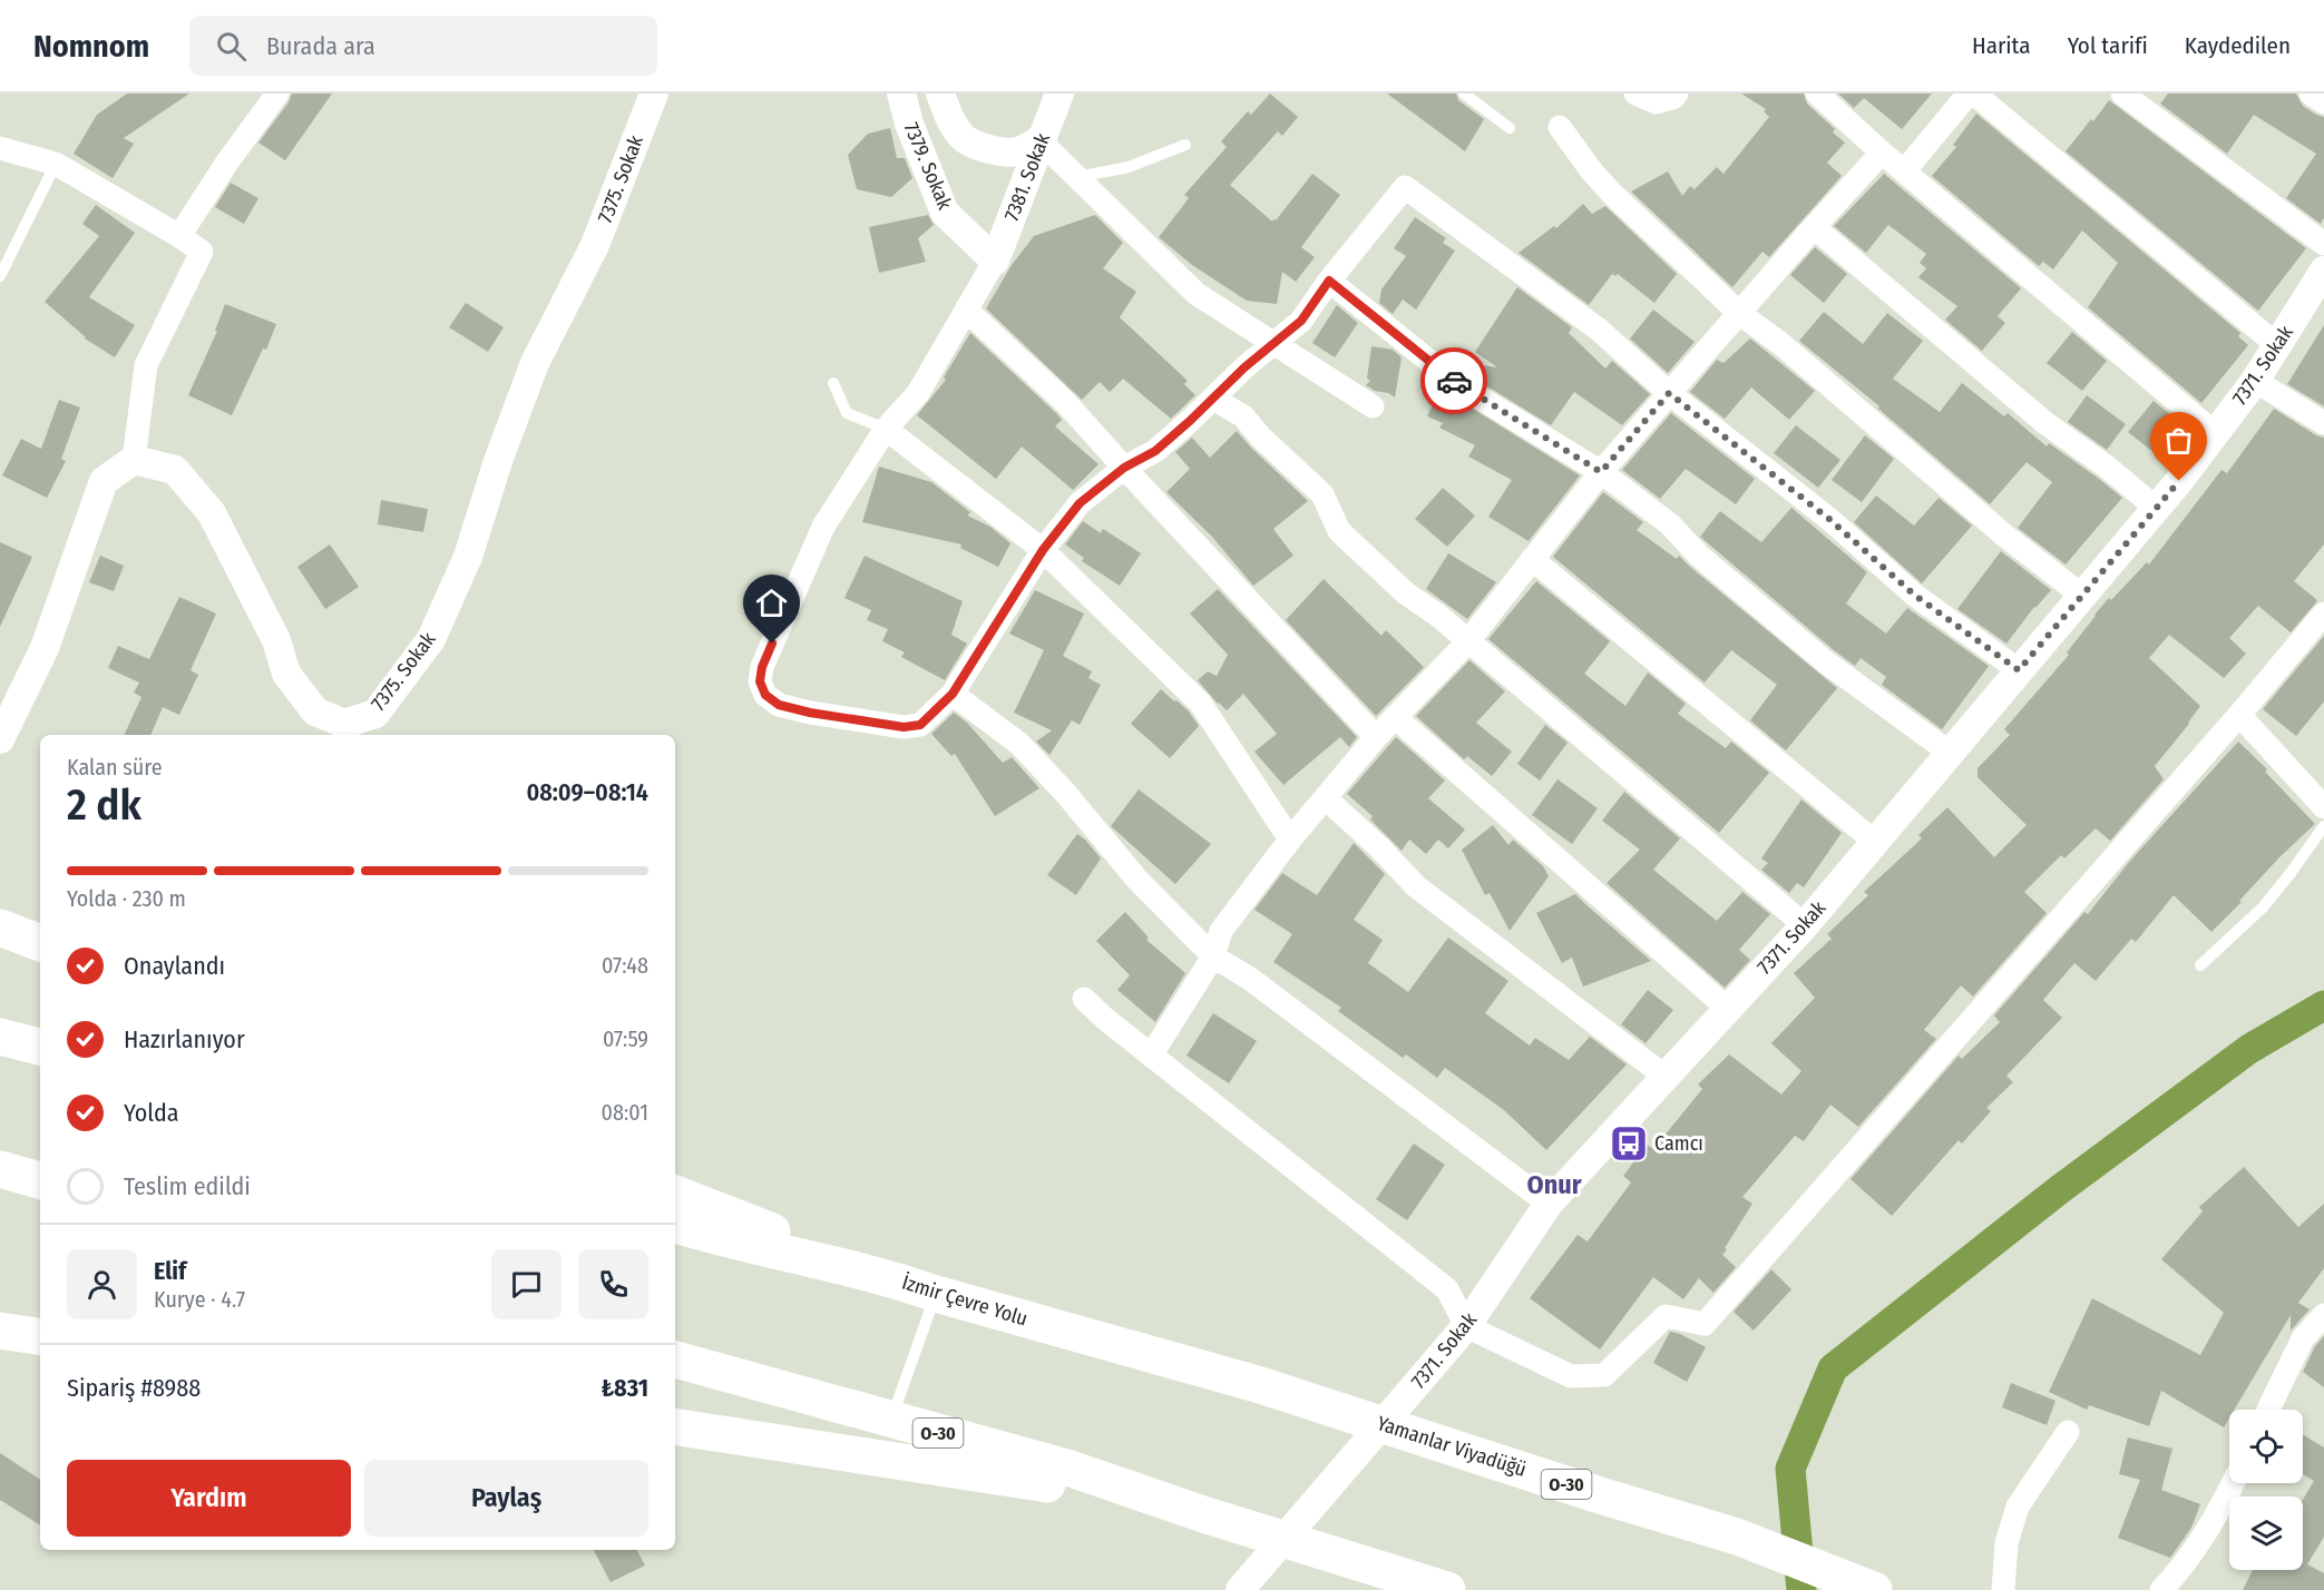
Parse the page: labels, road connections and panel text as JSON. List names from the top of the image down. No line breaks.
{"streets":{"highway":["İzmir Çevre Yolu","O-30","Yamanlar Viyadüğü"],"street":["7379. Sokak","7381. Sokak","7375. Sokak","7371. Sokak"]},"crossings":[["7379. Sokak","7381. Sokak"],["İzmir Çevre Yolu","Yamanlar Viyadüğü"]],"districts":["Onur"],"places":{"bus stop":["Camcı"]},"page":{"header":"Nomnom","search":"Burada ara","nav":["Harita","Yol tarifi","Kaydedilen"],"heading":["2 dk","Kalan süre","08:09–08:14"],"panel":["Elif","Kurye · 4.7","Sipariş #8988","₺831"],"bar":"Yolda · 230 m","list":[["Onaylandı","07:48"],["Hazırlanıyor","07:59"],["Yolda","08:01"],"Teslim edildi"],"buttons":["Yardım","Paylaş"]}}
